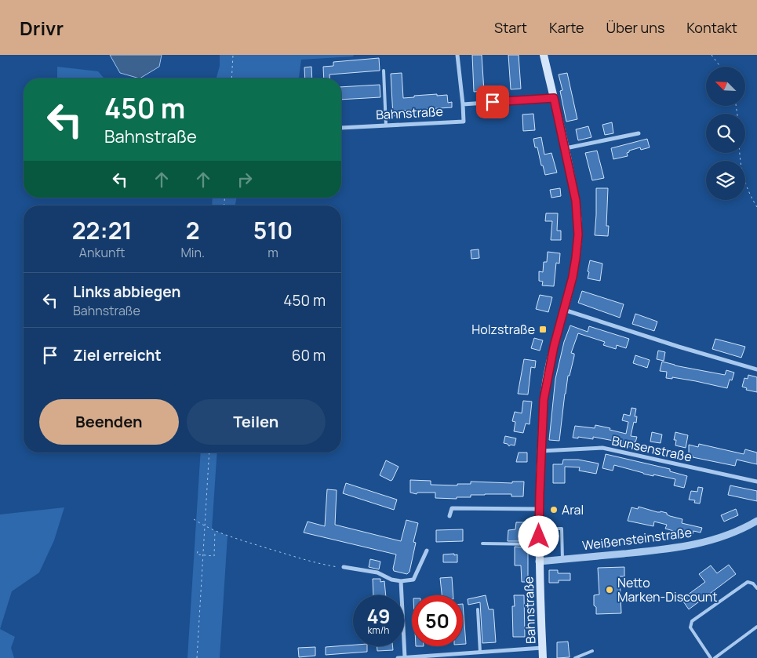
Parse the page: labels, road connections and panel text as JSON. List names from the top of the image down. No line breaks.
{"streets":{"main road":["Bahnstraße"],"street":["Bunsenstraße","Weißensteinstraße"]},"crossings":[["Bahnstraße","Bunsenstraße"],["Bahnstraße","Weißensteinstraße"]],"places":{"transit":["Holzstraße"],"other":["Aral","Netto Marken-Discount"]},"north":"top left","page":{"header":"Drivr","nav":["Start","Karte","Über uns","Kontakt"],"turn":["450 m","Bahnstraße"],"eta":["22:21","Ankunft","2","Min.","510","m"],"list":[{"name":"Links abbiegen","note":"Bahnstraße","value":"450 m"},{"name":"Ziel erreicht","value":"60 m"}],"buttons":["Beenden","Teilen"],"speed":"49 km/h","limit":"50"}}
